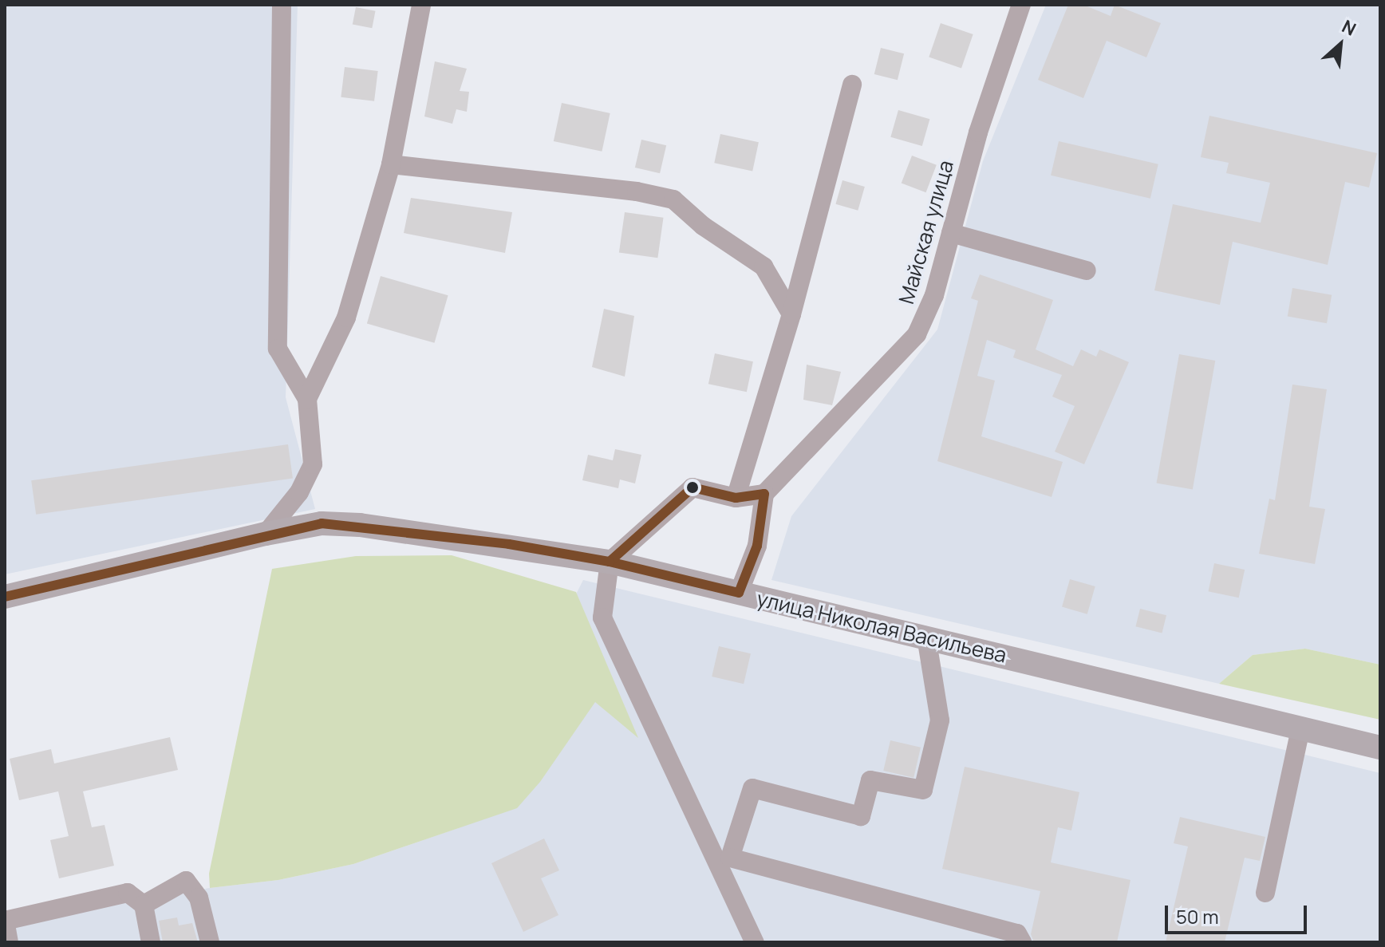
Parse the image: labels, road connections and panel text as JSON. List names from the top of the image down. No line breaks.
{"streets":{"main road":["улица Николая Васильева"],"street":["Майская улица"]},"scale_bar":"50 m","north":"top right"}
